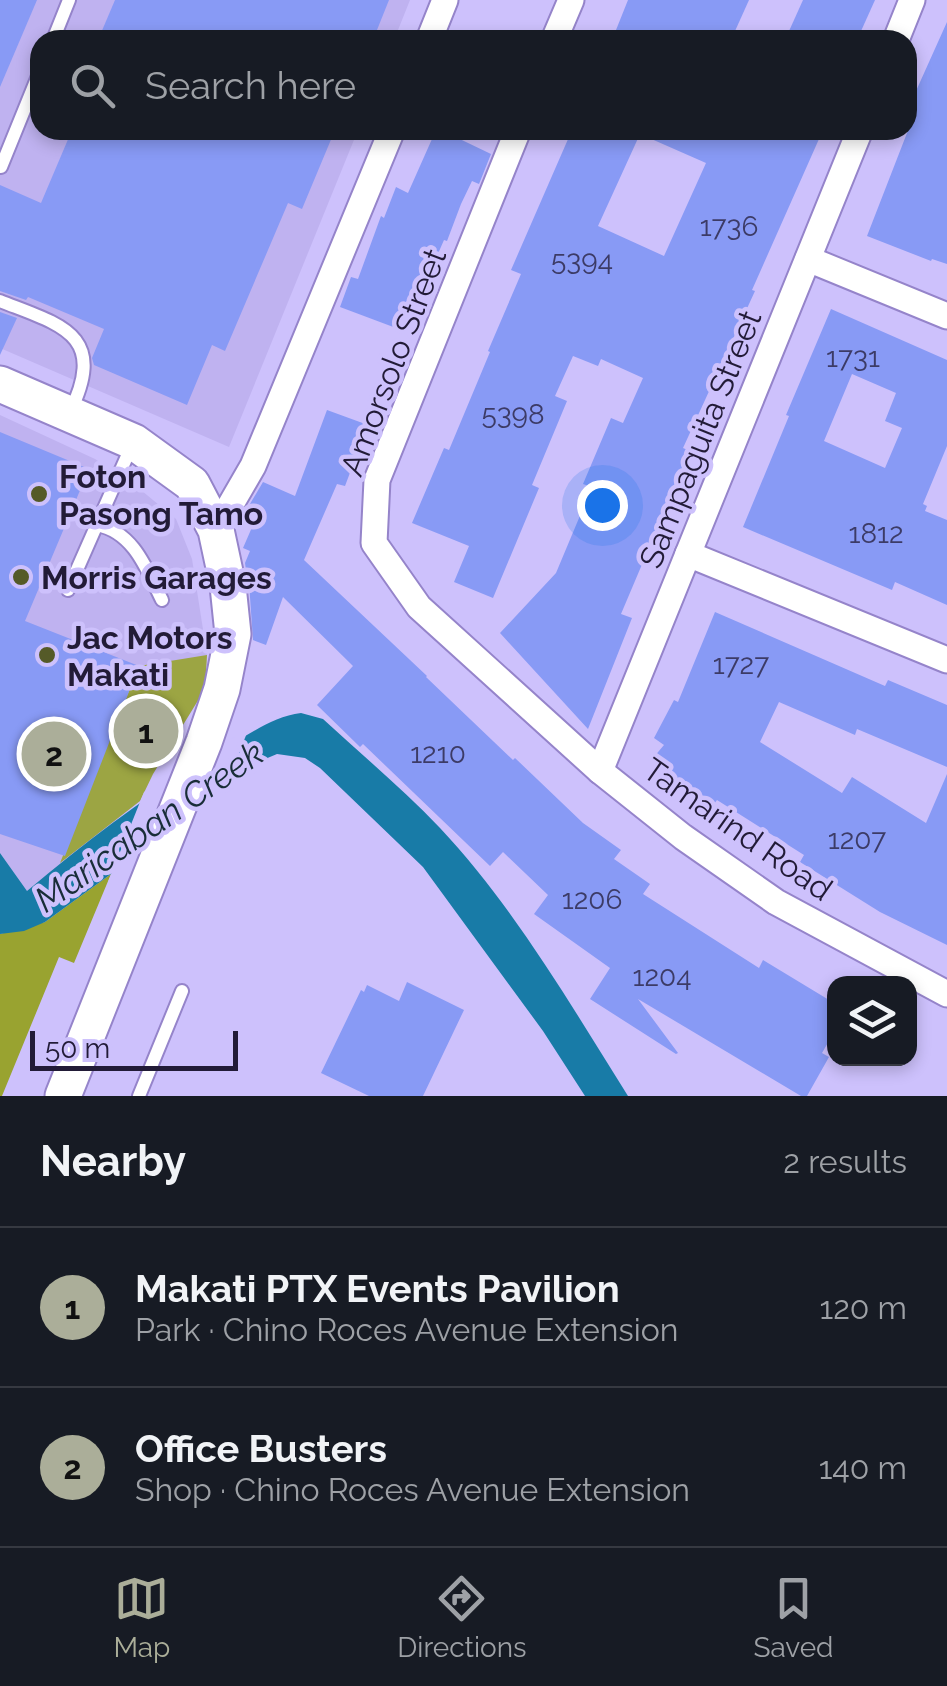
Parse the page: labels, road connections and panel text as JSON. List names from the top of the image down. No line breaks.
{"streets":{"street":["Amorsolo Street","Sampaguita Street","Tamarind Road"]},"crossings":[["Amorsolo Street","Sampaguita Street"],["Amorsolo Street","Tamarind Road"],["Sampaguita Street","Tamarind Road"]],"water":["Maricaban Creek"],"places":["Foton Pasong Tamo","Morris Garages","Jac Motors Makati"],"house_numbers":["1736","5394","1731","5398","1812","1727","1210","1207","1206","1204"],"scale_bar":"50 m","page":{"search":"Search here","pins":["1","2"],"scale":"50 m","heading":["Nearby","2 results"],"list":[{"mark":"1","name":"Makati PTX Events Pavilion","note":"Park · Chino Roces Avenue Extension","value":"120 m"},{"mark":"2","name":"Office Busters","note":"Shop · Chino Roces Avenue Extension","value":"140 m"}],"nav":["Map","Directions","Saved"]}}
